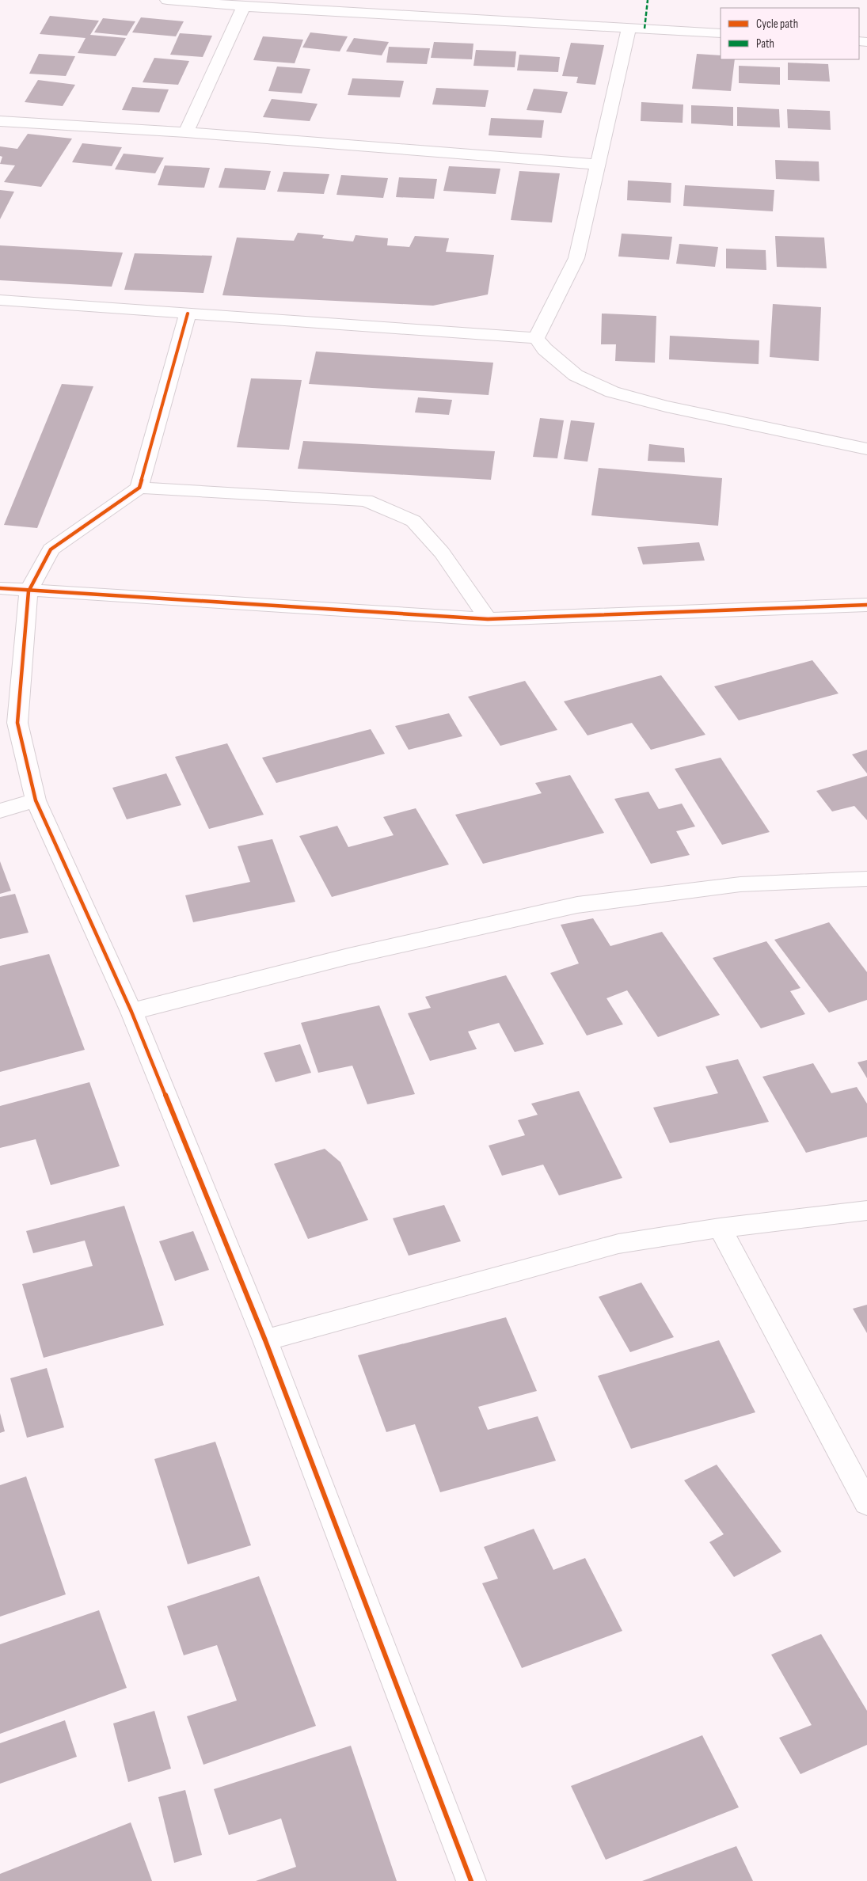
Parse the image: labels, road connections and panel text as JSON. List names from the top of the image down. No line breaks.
{"legend":["Cycle path","Path"]}
